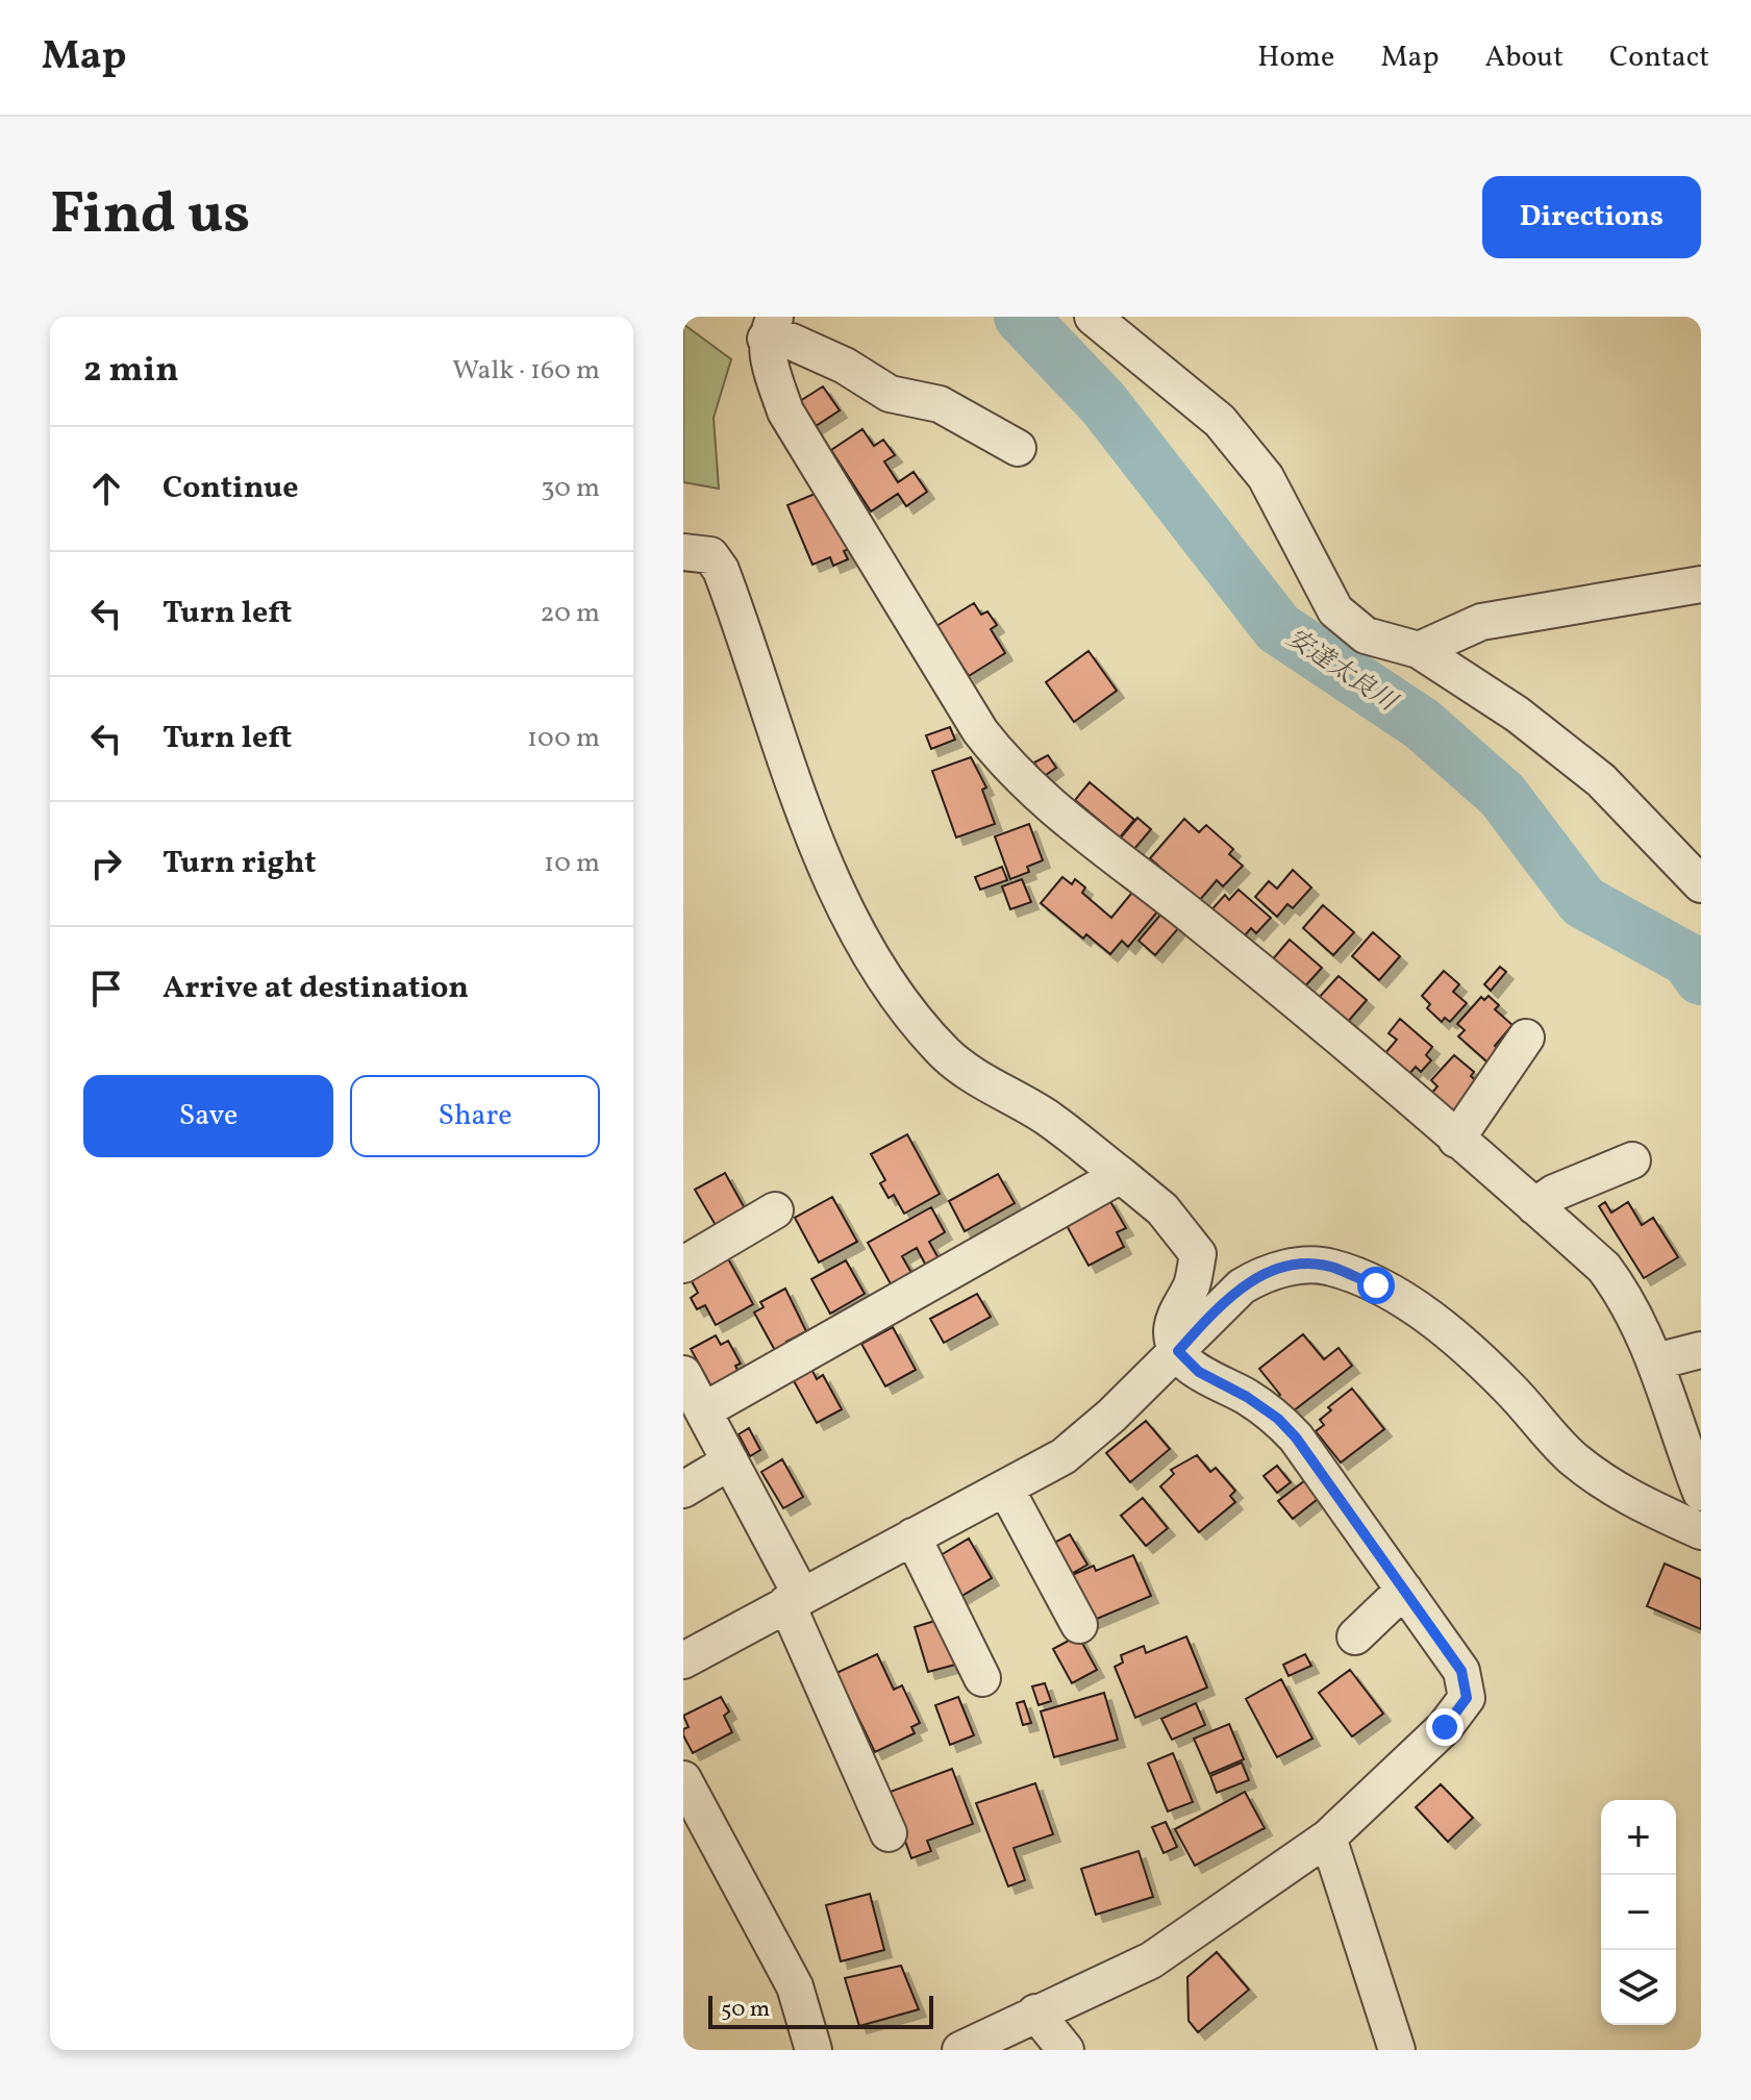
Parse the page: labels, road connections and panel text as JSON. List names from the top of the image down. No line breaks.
{"water":["安達太良川"],"scale_bar":"50 m","page":{"header":"Map","nav":["Home","Map","About","Contact"],"title":"Find us","buttons":["Directions",["Save","Share"]],"heading":["2 min","Walk · 160 m"],"list":[["Continue","30 m"],["Turn left","20 m"],["Turn left","100 m"],["Turn right","10 m"],"Arrive at destination"],"map_buttons":["+","−"],"scale":"50 m"}}
